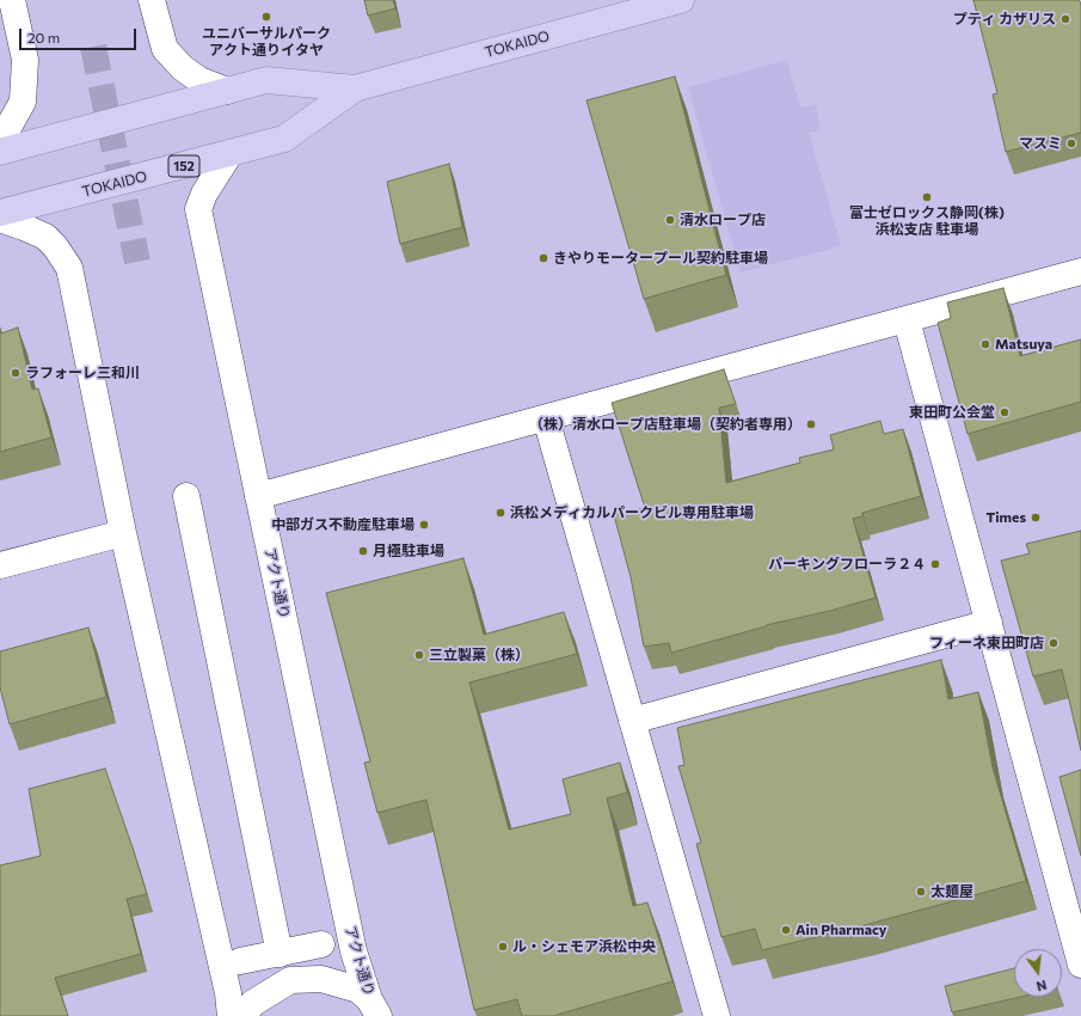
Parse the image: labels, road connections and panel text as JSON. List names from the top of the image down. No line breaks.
{"streets":{"highway":["TOKAIDO","152"],"street":["アクト通り"]},"crossings":[["TOKAIDO","アクト通り"]],"places":["ユニバーサルパーク アクト通りイタヤ","プティ カザリス","マスミ","富士ゼロックス静岡(株) 浜松支店 駐車場","清水ロープ店","きやりモータープール契約駐車場","Matsuya","ラフォーレ三和川","東田町公会堂","（株）清水ロープ店駐車場（契約者専用）","浜松メディカルパークビル専用駐車場","Times","中部ガス不動産駐車場","月極駐車場","パーキングフローラ２４","フィーネ東田町店","三立製菓（株）","太麺屋","Ain Pharmacy","ル・シェモア浜松中央"],"scale_bar":"20 m","north":"bottom"}
